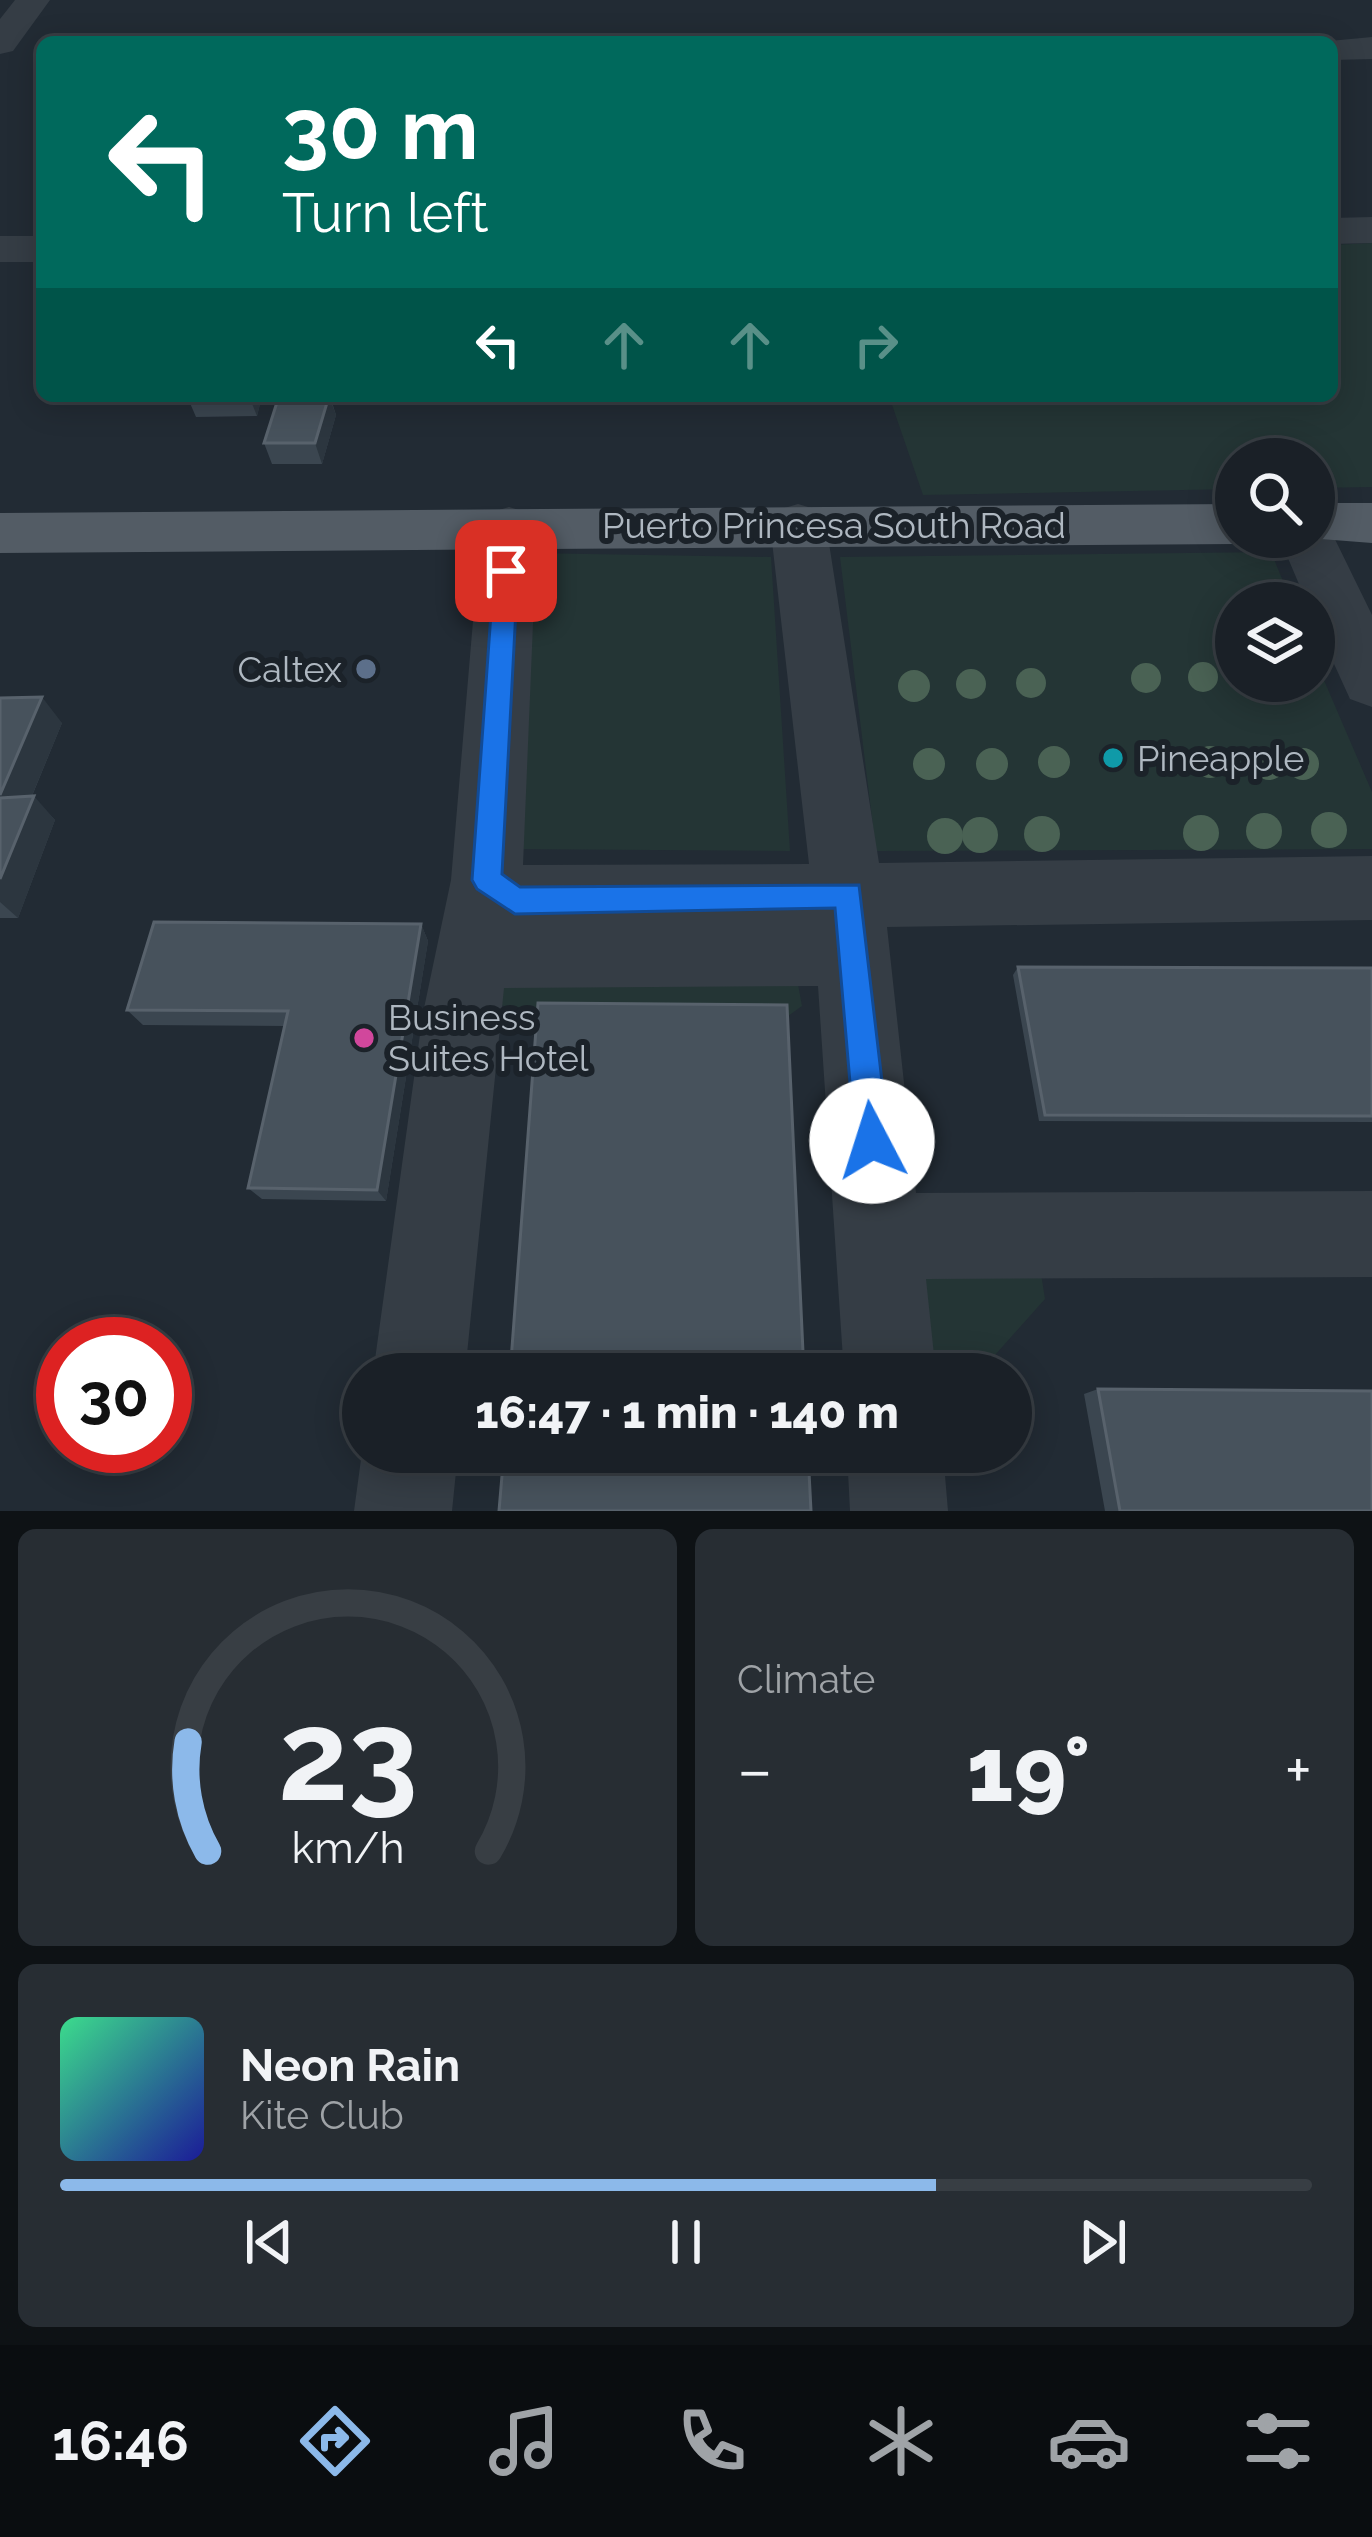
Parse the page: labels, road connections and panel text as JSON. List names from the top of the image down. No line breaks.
{"streets":{"main road":["Puerto Princesa South Road"]},"places":["Caltex","Pineapple","Business Suites Hotel"],"page":{"turn":["30 m","Turn left"],"limit":"30","trip":"16:47 · 1 min · 140 m","tile":"Climate","heat":["−","19°","+"],"song":["Neon Rain","Kite Club"],"tabs":"16:46","gauge":["23","km/h"]}}
